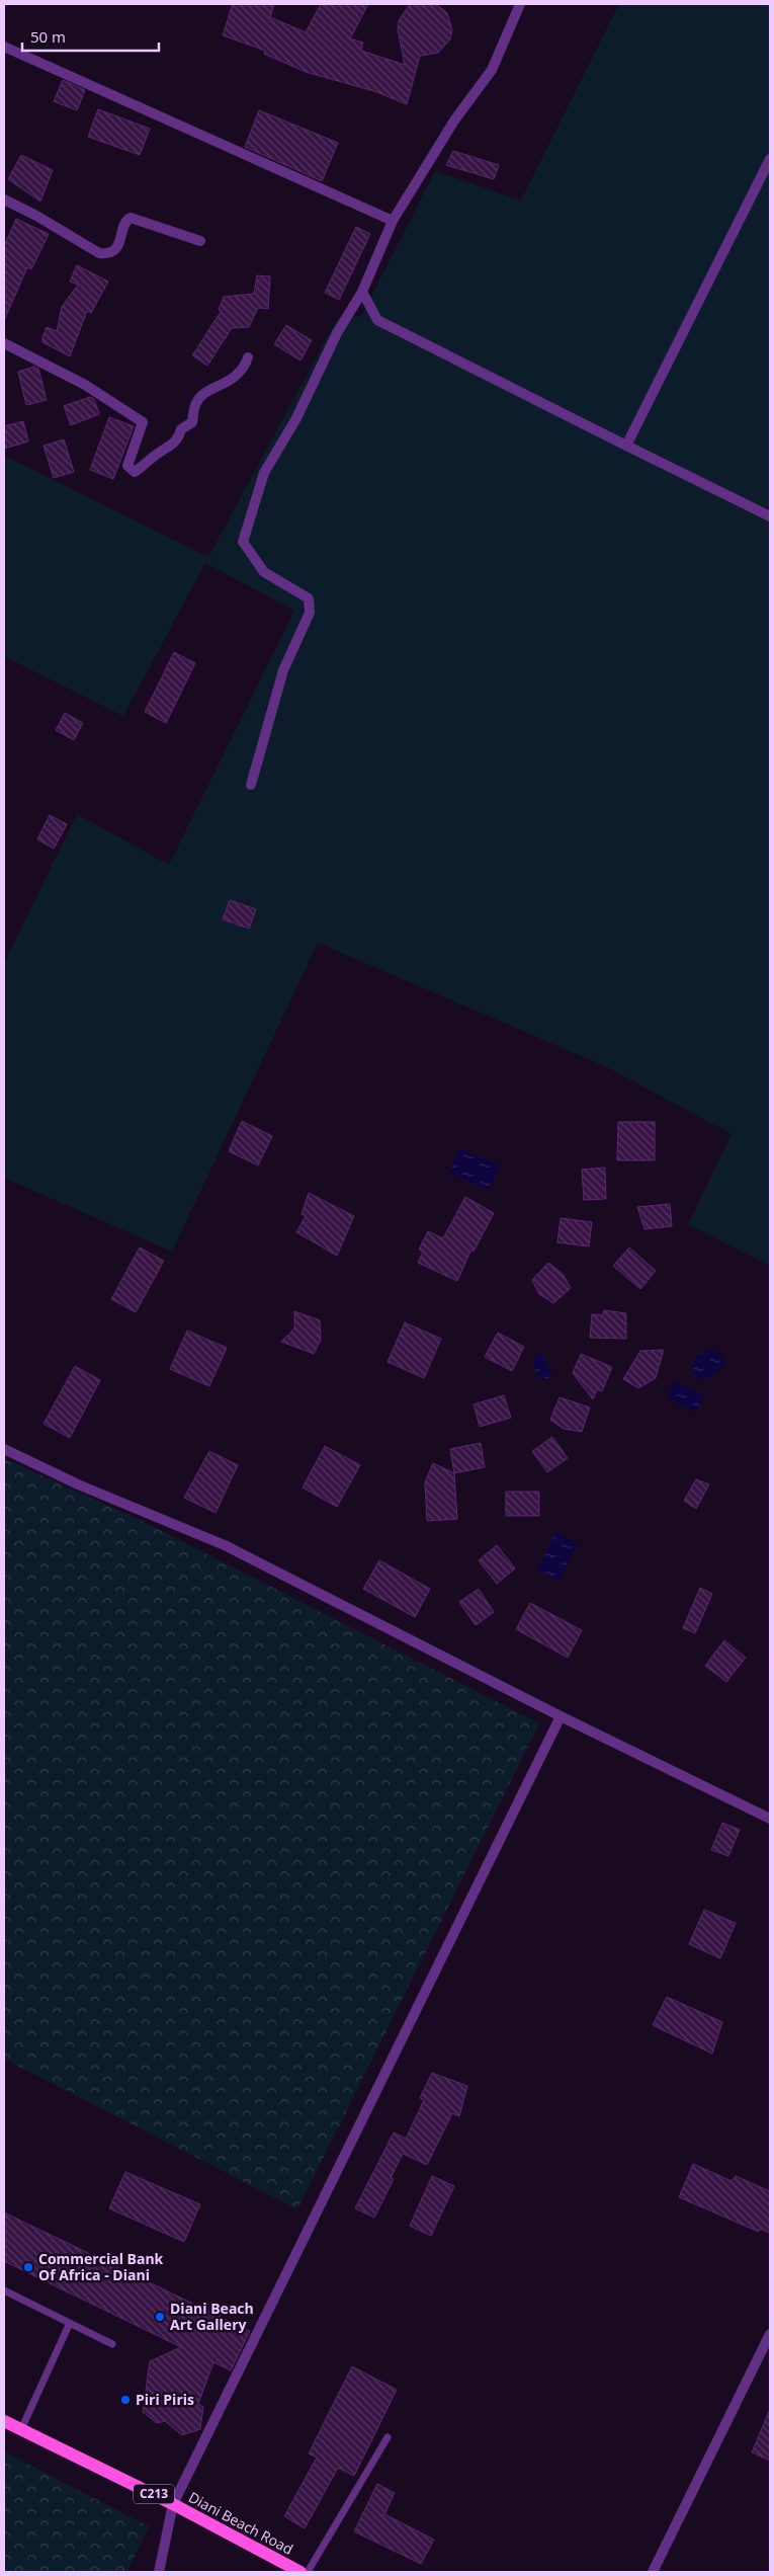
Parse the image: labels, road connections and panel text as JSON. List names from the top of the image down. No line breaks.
{"streets":{"main road":["C213","Diani Beach Road"]},"places":["Commercial Bank Of Africa - Diani","Diani Beach Art Gallery","Piri Piris"],"scale_bar":"50 m"}
